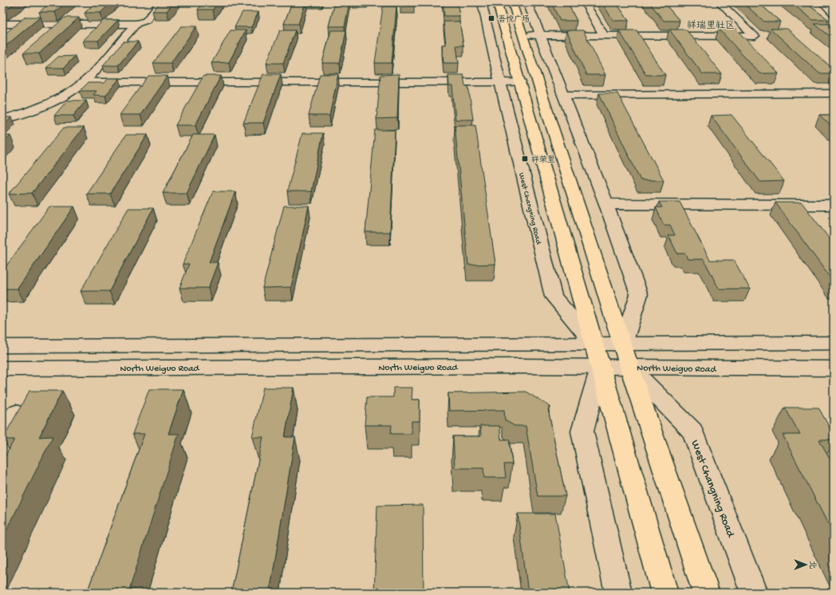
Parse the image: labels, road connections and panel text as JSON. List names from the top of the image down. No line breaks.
{"streets":{"main road":["West Changning Road"],"street":["North Weiguo Road"]},"crossings":[["West Changning Road","North Weiguo Road"]],"districts":["祥瑞里社区"],"places":{"transit":["吾悦广场","祥荣里"]},"north":"right"}
